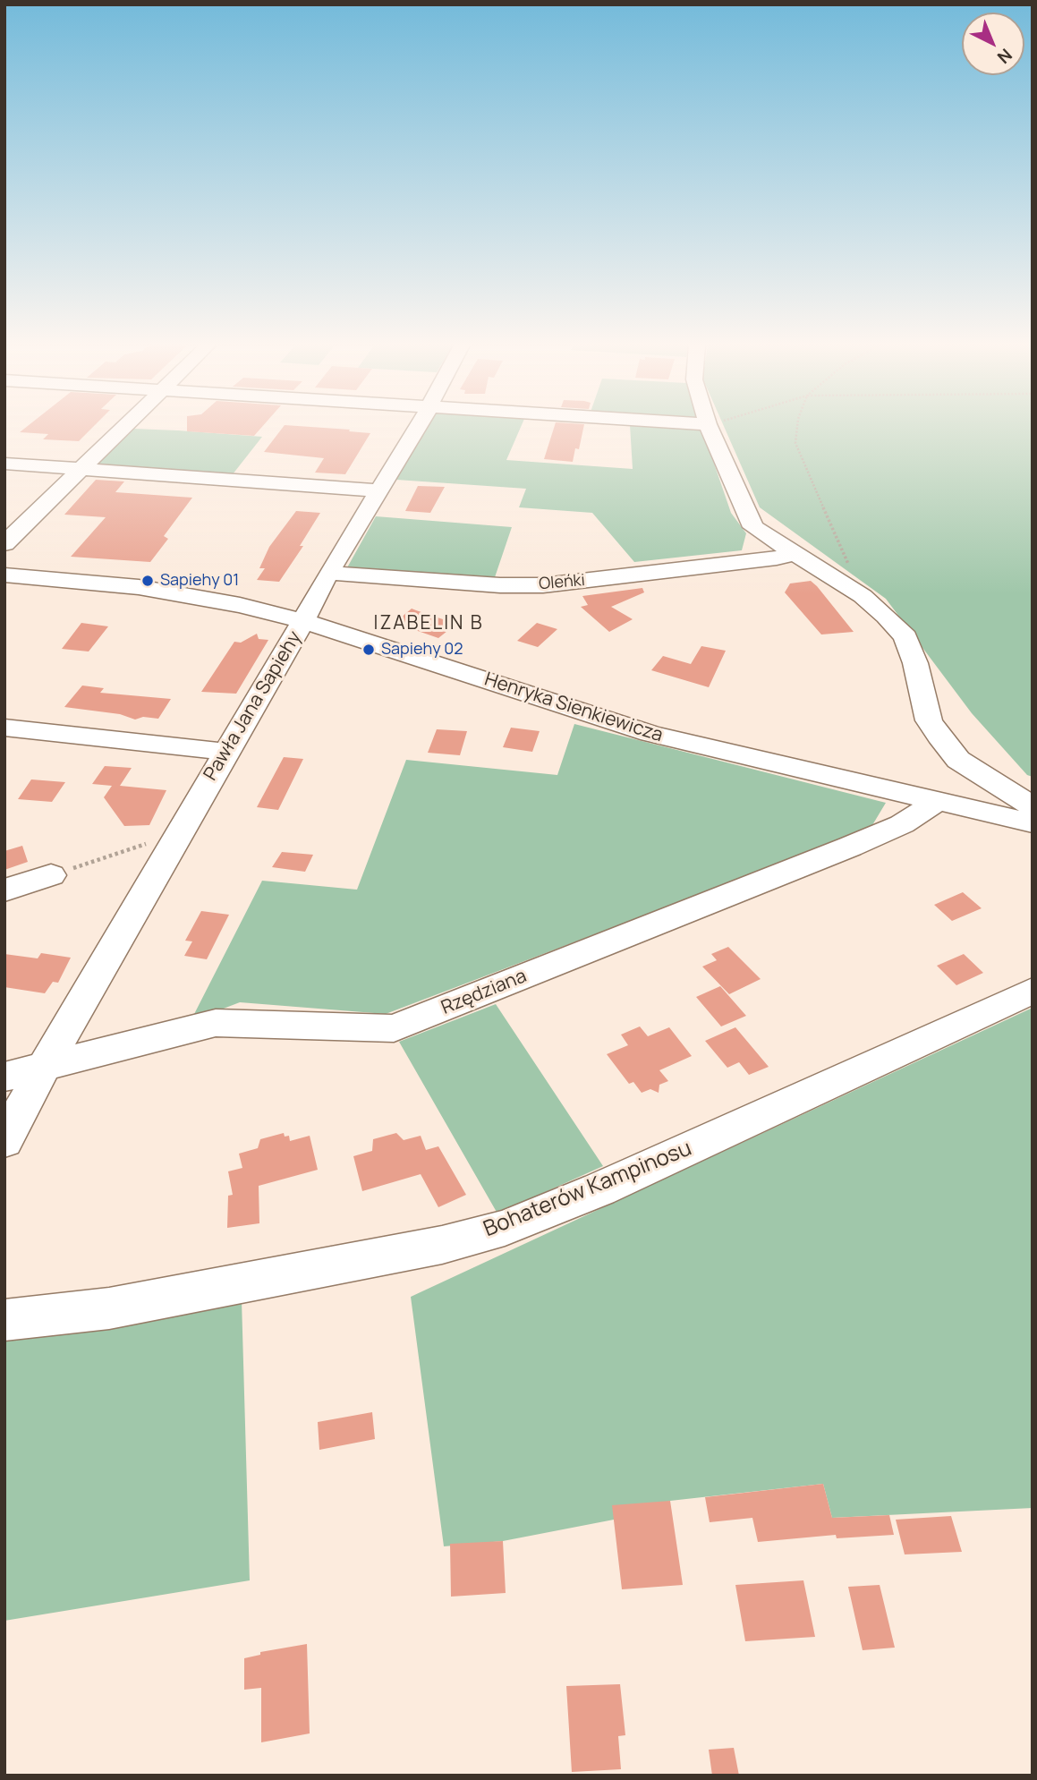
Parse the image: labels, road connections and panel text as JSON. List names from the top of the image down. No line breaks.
{"streets":{"street":["Oleńki","Pawła Jana Sapiehy","Henryka Sienkiewicza","Rzędziana","Bohaterów Kampinosu"]},"crossings":[["Oleńki","Pawła Jana Sapiehy"],["Pawła Jana Sapiehy","Henryka Sienkiewicza"],["Pawła Jana Sapiehy","Rzędziana"],["Henryka Sienkiewicza","Rzędziana"]],"districts":["IZABELIN B"],"places":["Sapiehy 01","Sapiehy 02"],"north":"bottom right"}
